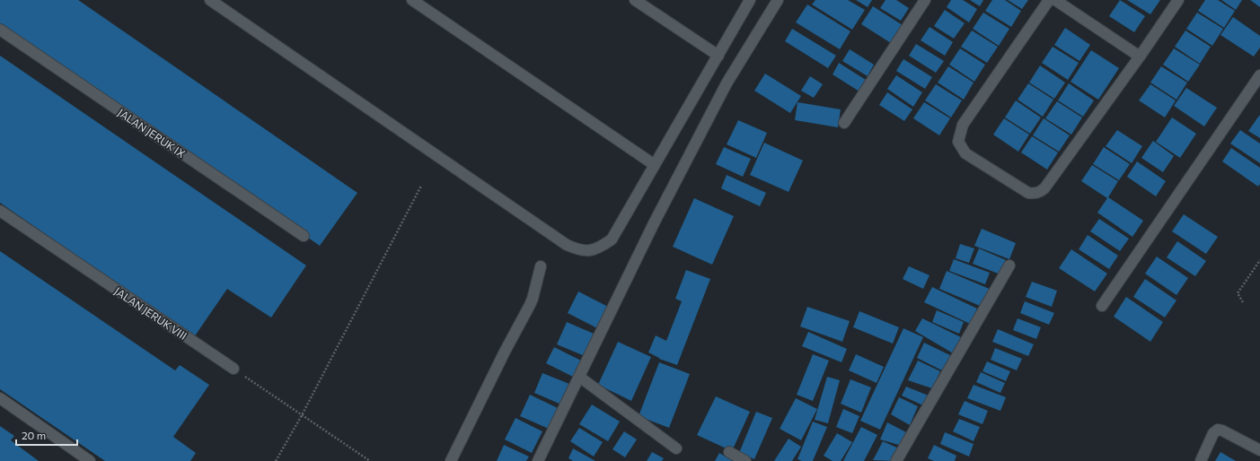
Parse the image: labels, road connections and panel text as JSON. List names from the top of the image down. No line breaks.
{"streets":{"street":["JALAN JERUK IX","JALAN JERUK VIII"]},"scale_bar":"20 m"}
